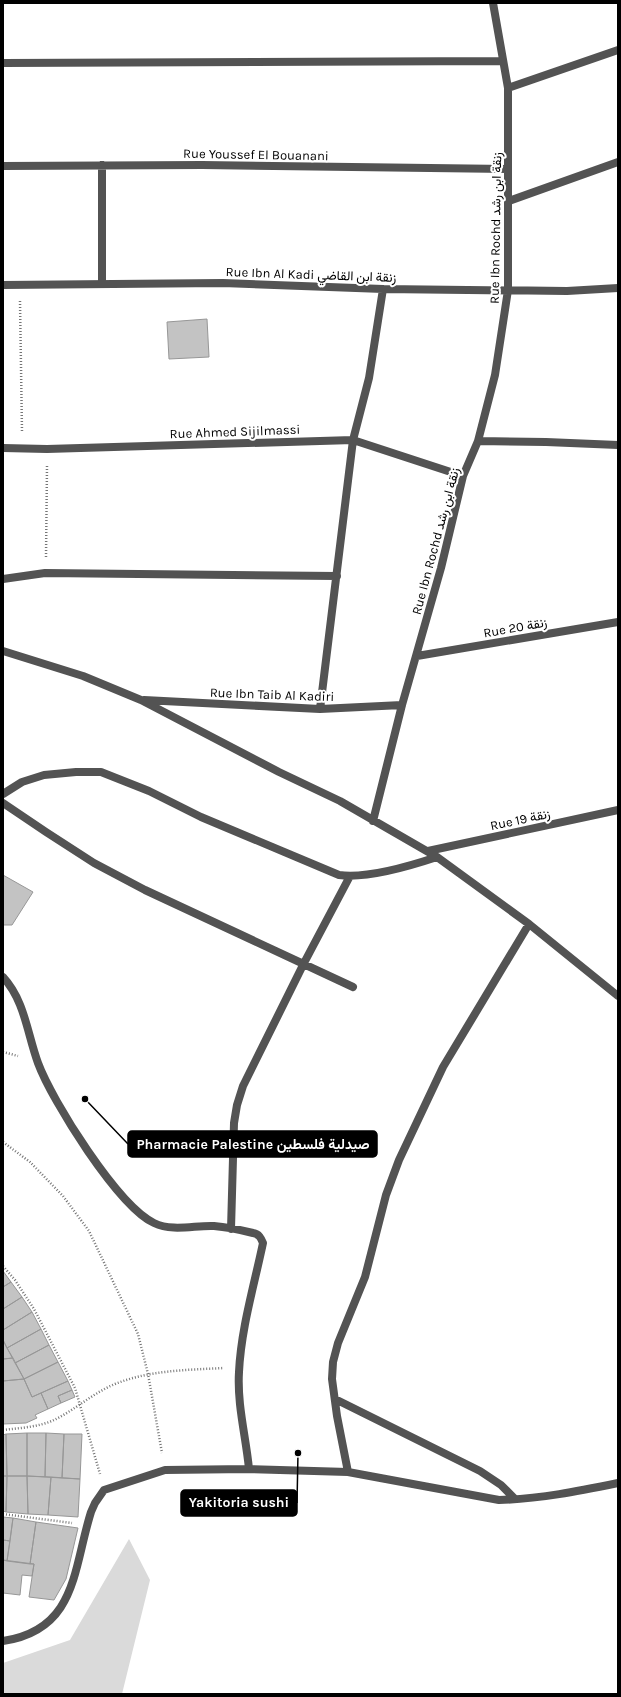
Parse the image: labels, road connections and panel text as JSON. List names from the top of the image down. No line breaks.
{"streets":{"street":["Rue Youssef El Bouanani","Rue Ibn Rochd زنقة ابن رشد","Rue Ibn Al Kadi زنقة ابن القاضي","Rue Ahmed Sijilmassi","Rue 20 زنقة","Rue Ibn Taib Al Kadiri","Rue 19 زنقة"]},"crossings":[["Rue Youssef El Bouanani","Rue Ibn Rochd زنقة ابن رشد"],["Rue Ibn Rochd زنقة ابن رشد","Rue Ibn Al Kadi زنقة ابن القاضي"],["Rue Ibn Rochd زنقة ابن رشد","Rue Ahmed Sijilmassi"],["Rue Ibn Rochd زنقة ابن رشد","Rue 20 زنقة"],["Rue Ibn Rochd زنقة ابن رشد","Rue Ibn Taib Al Kadiri"]],"places":["Pharmacie Palestine صيدلية فلسطين","Yakitoria sushi"]}
